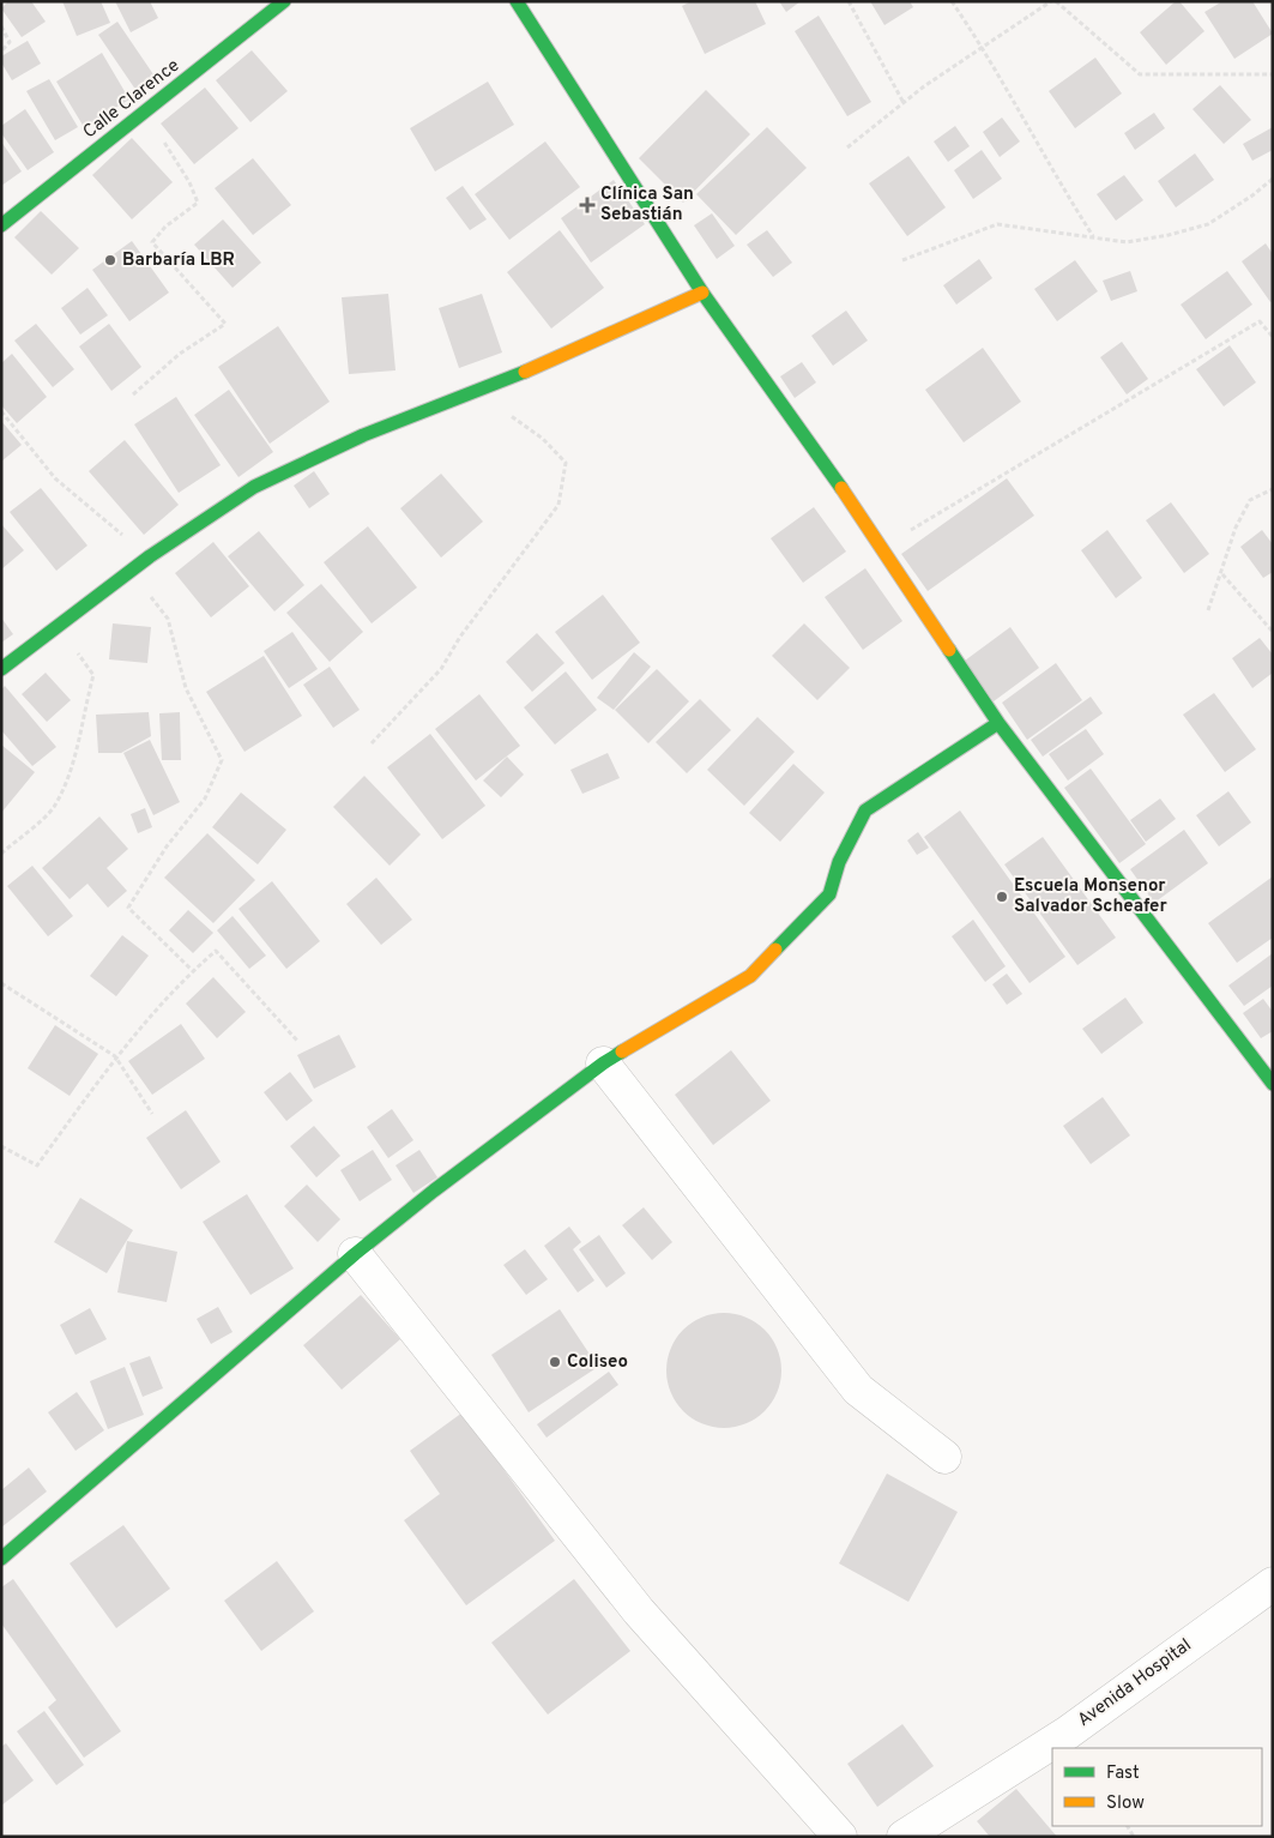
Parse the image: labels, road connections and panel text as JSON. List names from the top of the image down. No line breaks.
{"streets":{"street":["Calle Clarence","Avenida Hospital"]},"places":{"health":["Clínica San Sebastián"],"other":["Barbaría LBR","Escuela Monsenor Salvador Scheafer","Coliseo"]},"legend":["Fast","Slow"]}
